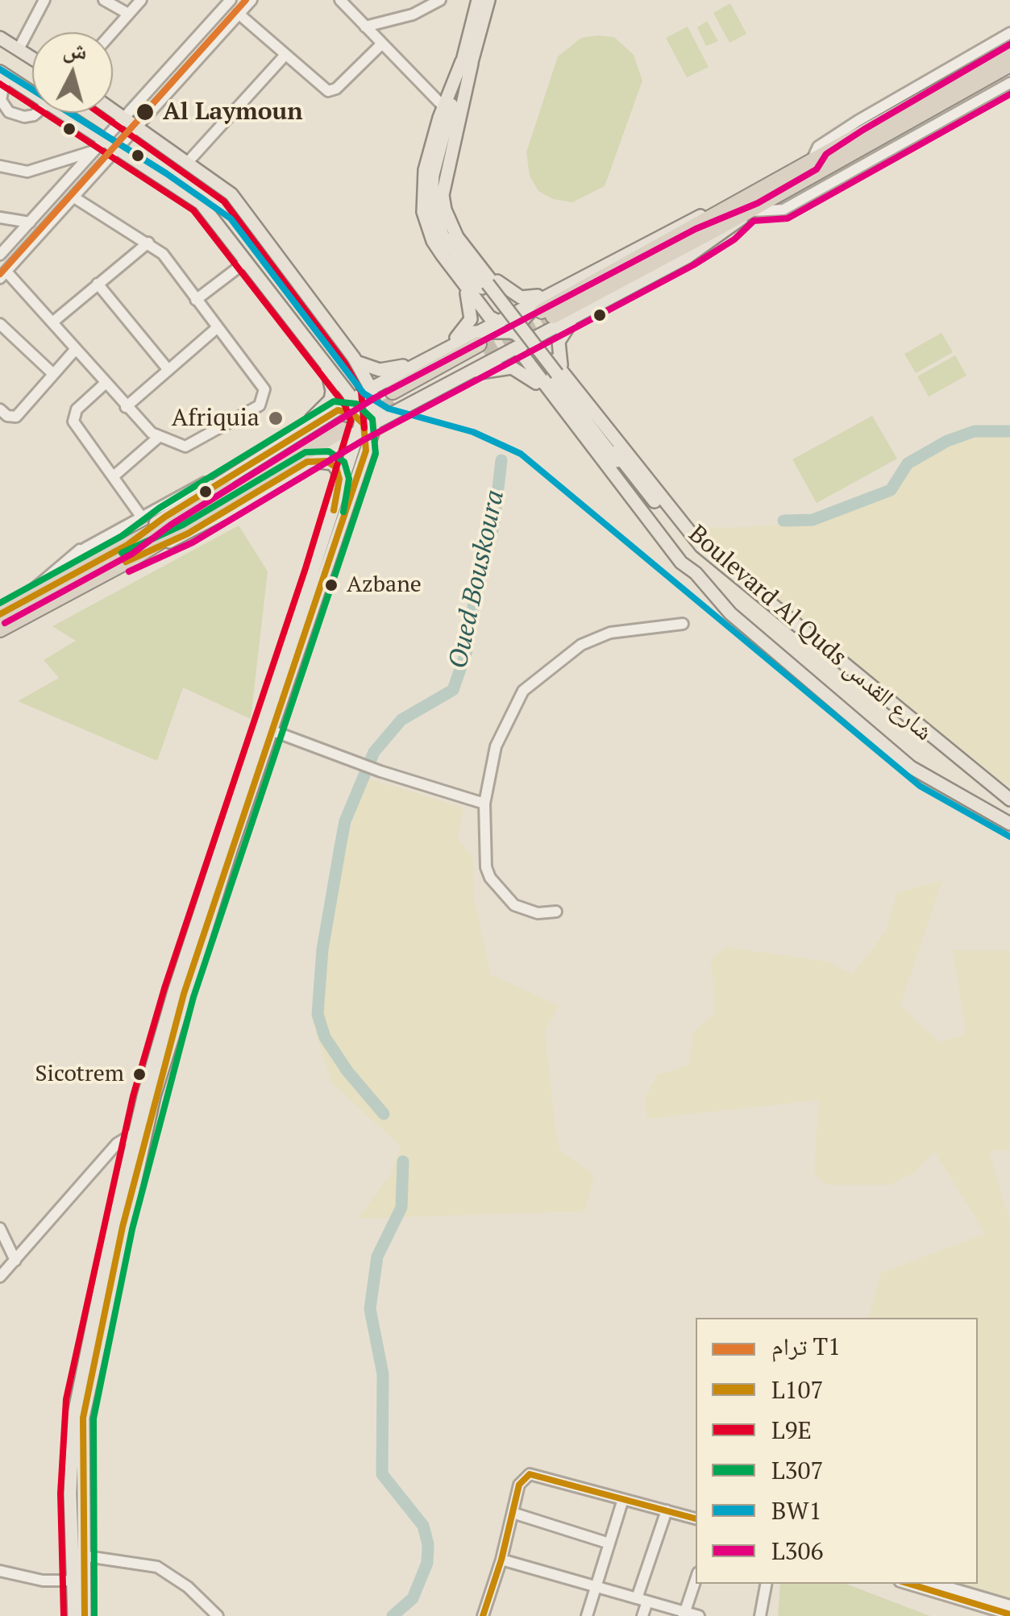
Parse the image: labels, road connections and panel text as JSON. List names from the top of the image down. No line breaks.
{"streets":{"main road":["Boulevard Al Quds شارع القدس"]},"water":["Oued Bouskoura"],"places":["Al Laymoun","Afriquia","Azbane","Sicotrem"],"lines":["tram line T1","transit line L306","transit line BW1","transit line L9E","transit line L307","transit line L107"],"legend":["ترام T1","L107","L9E","L307","BW1","L306"],"north":"top"}
